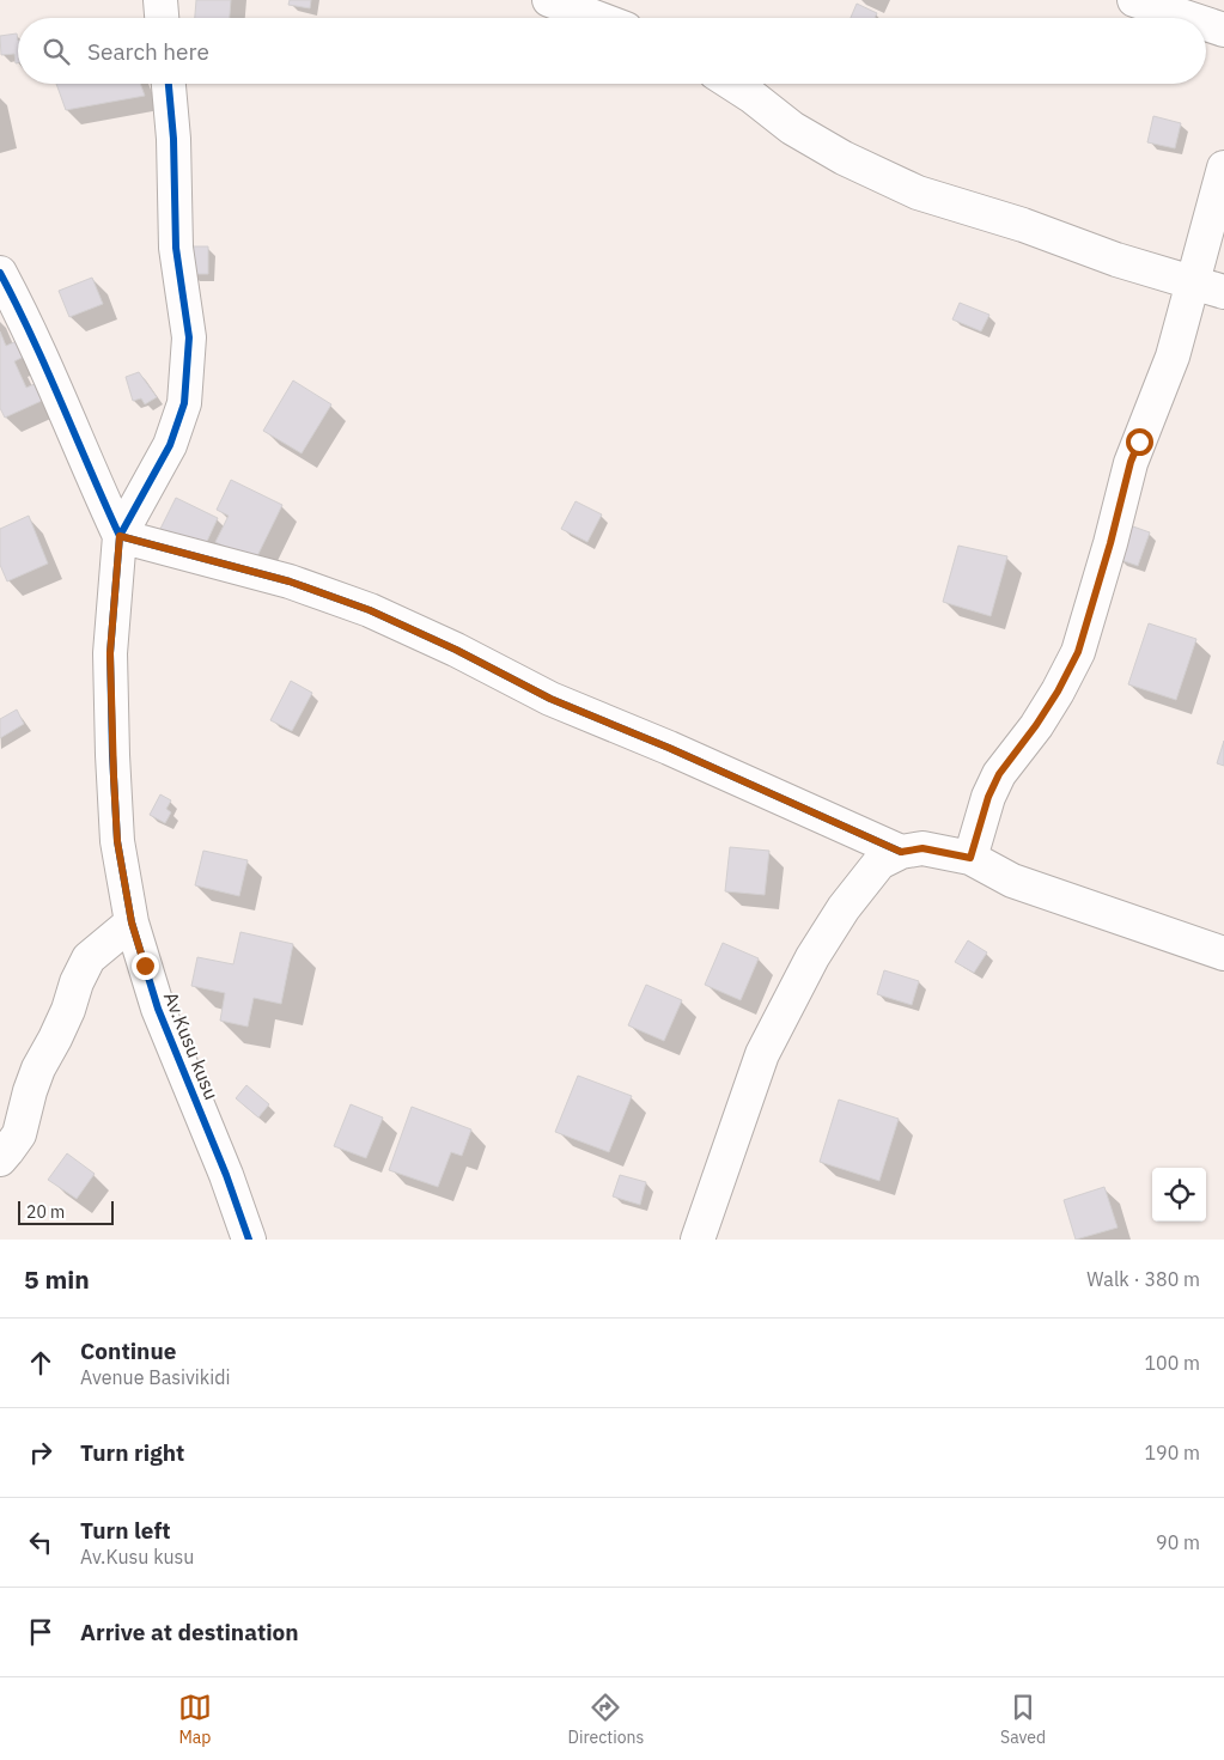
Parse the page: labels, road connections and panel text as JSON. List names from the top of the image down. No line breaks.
{"streets":{"street":["Av.Kusu kusu"]},"scale_bar":"20 m","page":{"search":"Search here","scale":"20 m","heading":["5 min","Walk · 380 m"],"list":[["Continue","Avenue Basivikidi","100 m"],["Turn right","190 m"],["Turn left","Av.Kusu kusu","90 m"],"Arrive at destination"],"nav":["Map","Directions","Saved"]}}
